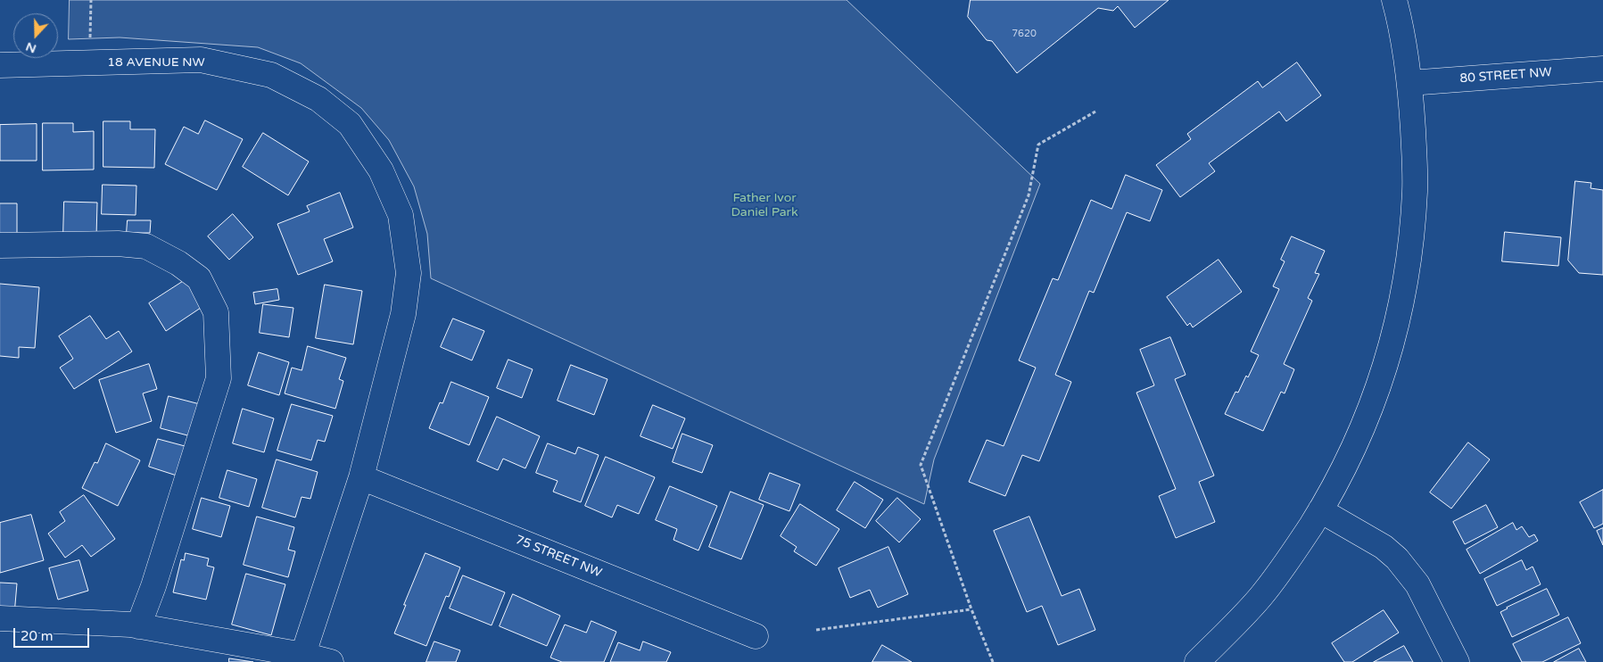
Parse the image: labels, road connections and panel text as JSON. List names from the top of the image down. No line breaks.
{"streets":{"street":["18 AVENUE NW","80 STREET NW","75 STREET NW"]},"crossings":[["18 AVENUE NW","75 STREET NW"]],"parks":["Father Ivor Daniel Park"],"house_numbers":["7620"],"scale_bar":"20 m","north":"bottom"}
